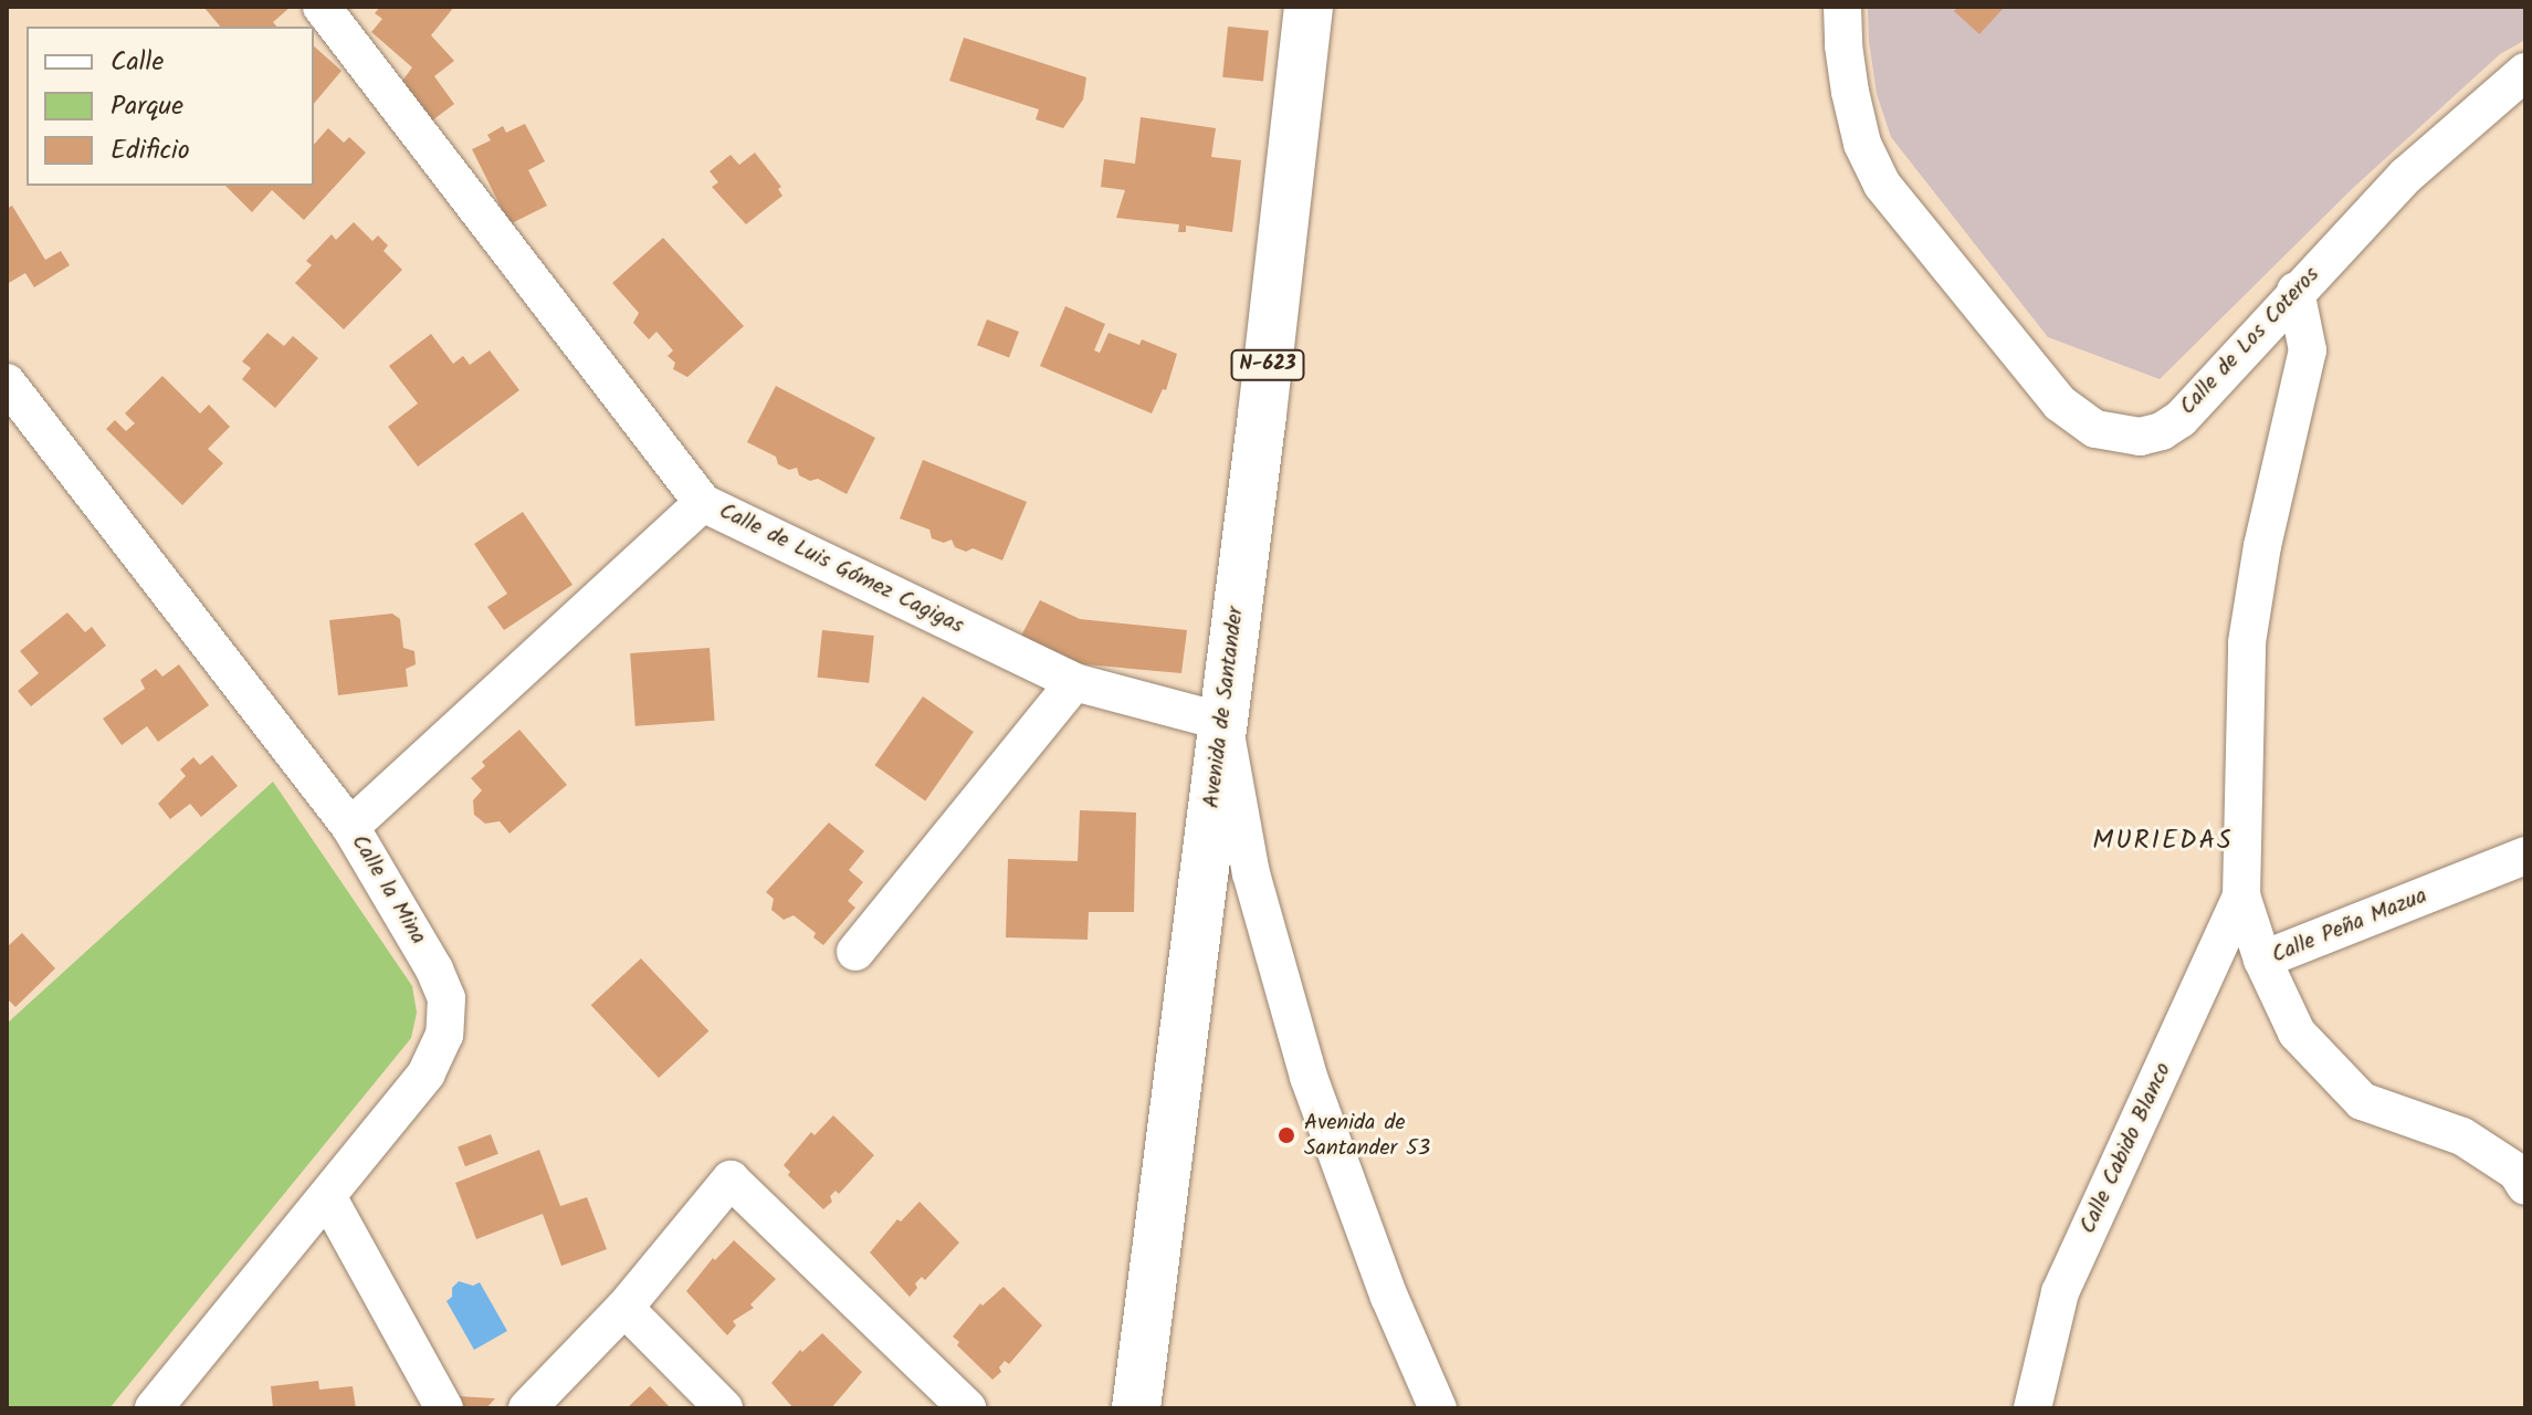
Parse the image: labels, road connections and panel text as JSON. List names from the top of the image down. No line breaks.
{"streets":{"highway":["N-623","Avenida de Santander"],"street":["Calle de Los Coteros","Calle de Luis Gómez Cagigas","Calle la Mina","Calle Peña Mazua","Calle Cabido Blanco"]},"crossings":[["Calle de Luis Gómez Cagigas","Avenida de Santander"]],"districts":["MURIEDAS"],"places":["Avenida de Santander 53"],"legend":["Calle","Parque","Edificio"]}
